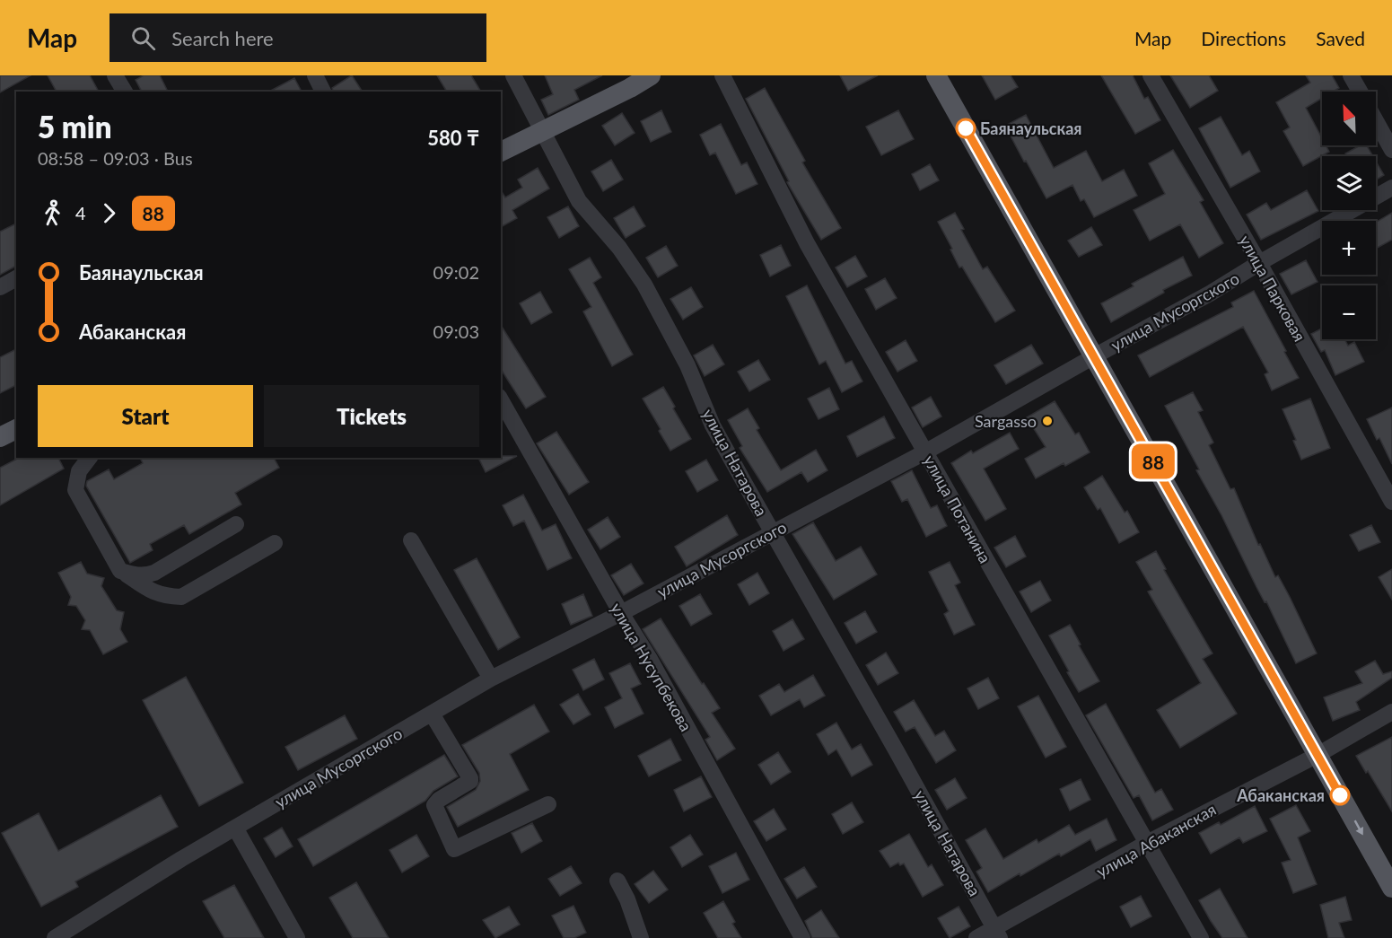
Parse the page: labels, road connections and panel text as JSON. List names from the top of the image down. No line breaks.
{"streets":{"street":["улица Парковая","улица Мусоргского","улица Натарова","улица Потанина","улица Нусупбекова","улица Абаканская"]},"crossings":[["улица Парковая","улица Мусоргского"],["улица Мусоргского","улица Натарова"],["улица Мусоргского","улица Потанина"],["улица Мусоргского","улица Нусупбекова"],["улица Натарова","улица Абаканская"],["улица Потанина","улица Абаканская"]],"places":["Баянаульская","Sargasso","Абаканская"],"lines":["bus line 88"],"north":"top left","page":{"header":"Map","search":"Search here","nav":["Map","Directions","Saved"],"on_map":"88","map_buttons":["+","−"],"heading":["5 min","08:58 – 09:03 · Bus","580 ₸"],"legs":["4","88"],"list":[{"name":"Баянаульская","value":"09:02"},{"name":"Абаканская","value":"09:03"}],"buttons":["Start","Tickets"]}}
